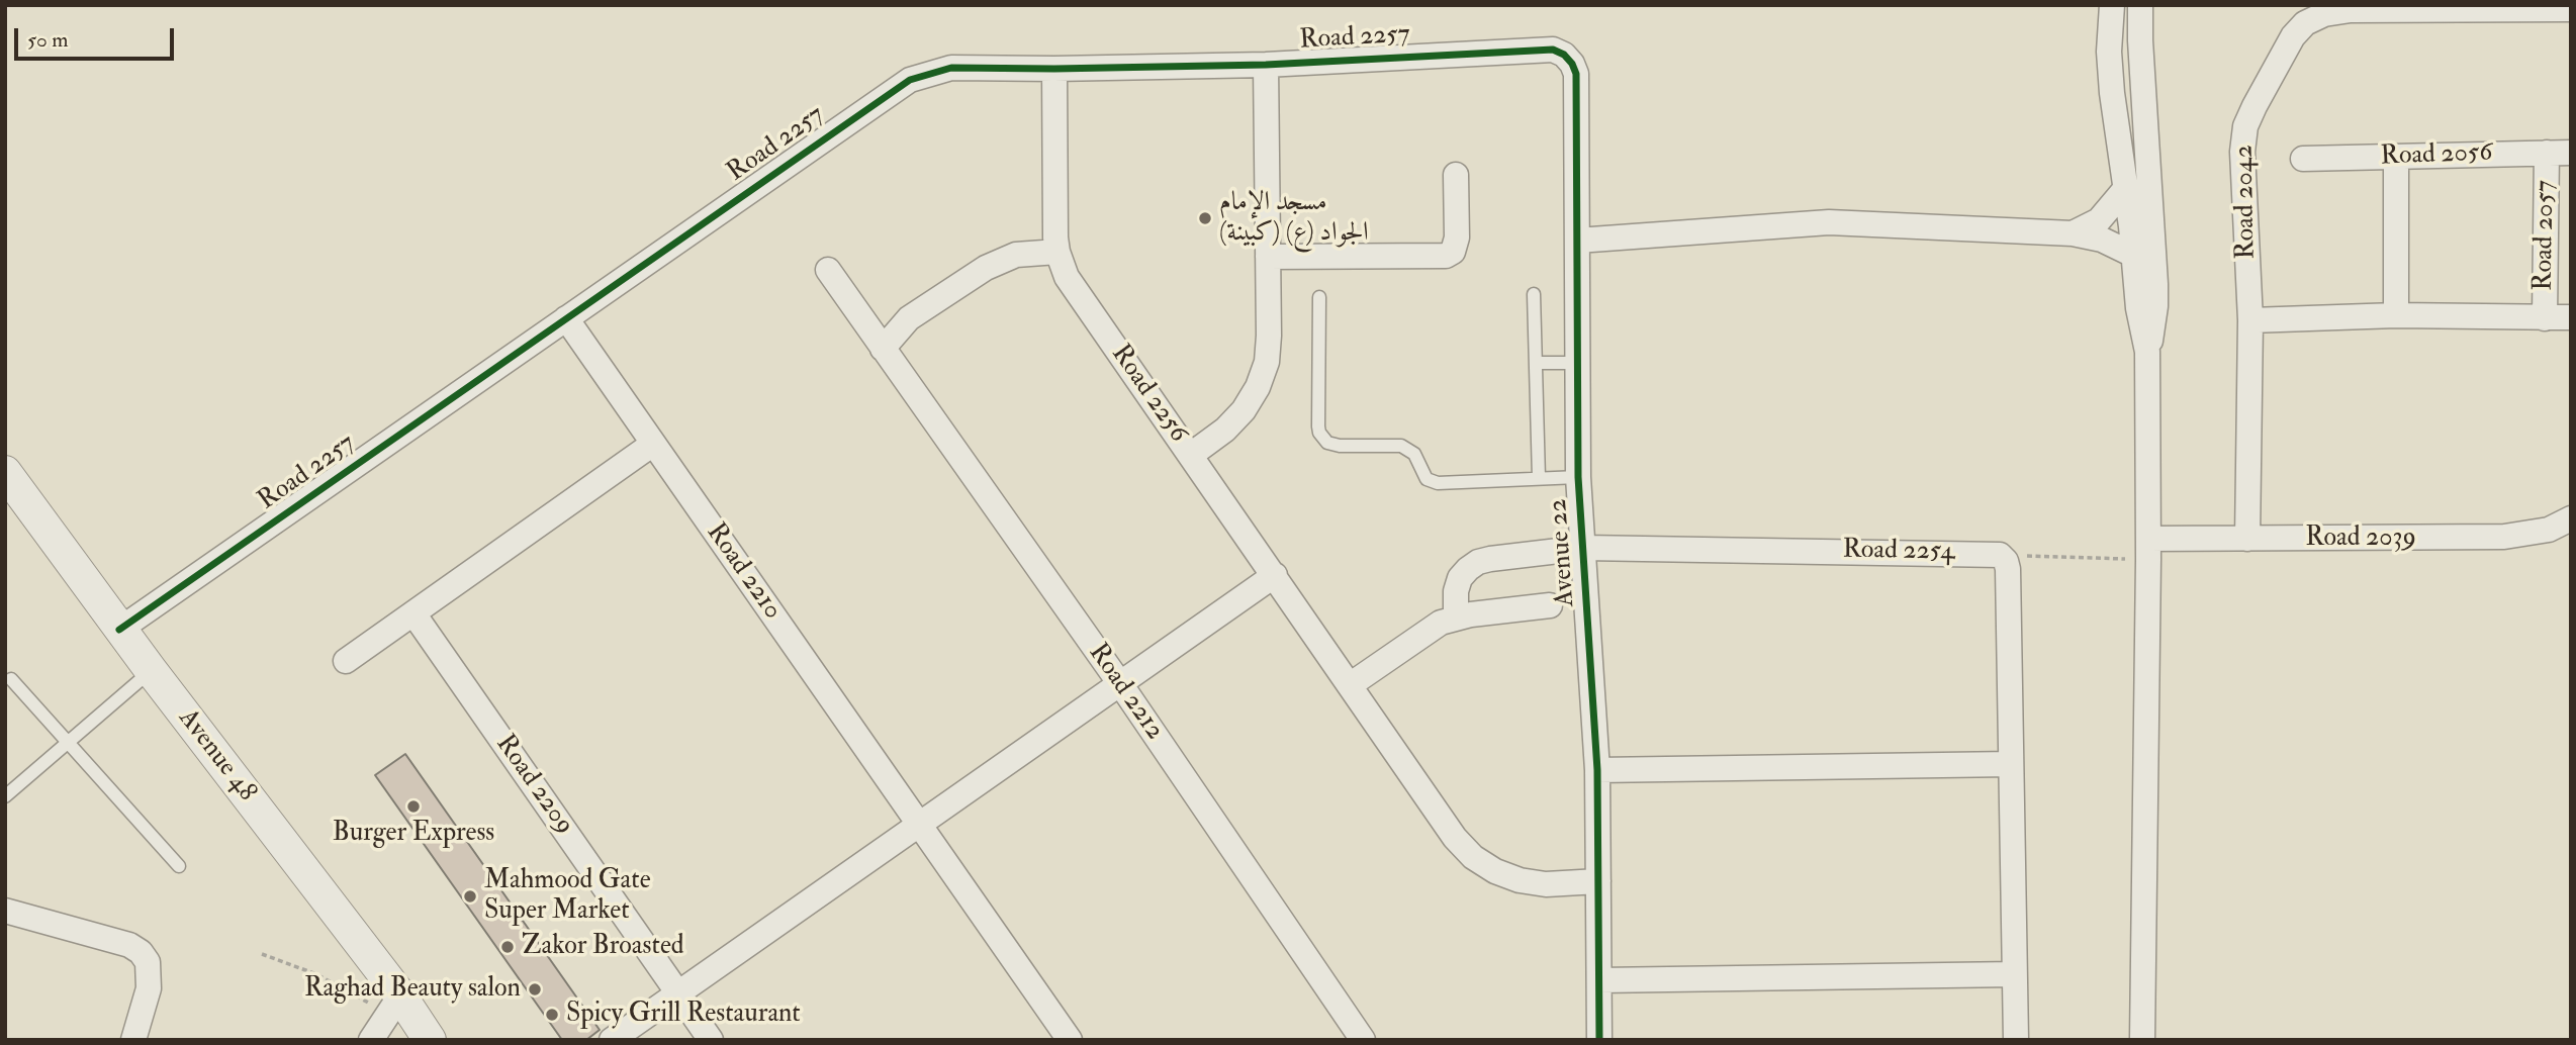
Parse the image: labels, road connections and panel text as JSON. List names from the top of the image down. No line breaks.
{"streets":{"street":["Road 2257","Road 2056","Road 2042","Road 2057","Road 2256","Road 2039","Road 2254","Avenue 22","Road 2210","Road 2212","Avenue 48","Road 2209"]},"crossings":[["Road 2257","Road 2256"],["Road 2257","Avenue 22"],["Road 2257","Road 2210"],["Road 2257","Avenue 48"],["Road 2056","Road 2057"],["Road 2042","Road 2057"],["Road 2042","Road 2039"],["Road 2256","Avenue 22"],["Road 2254","Avenue 22"]],"places":["مسجد الإمام الجواد (ع) (كبينة)","Burger Express","Mahmood Gate Super Market","Zakor Broasted","Raghad Beauty salon","Spicy Grill Restaurant"],"scale_bar":"50 m"}
